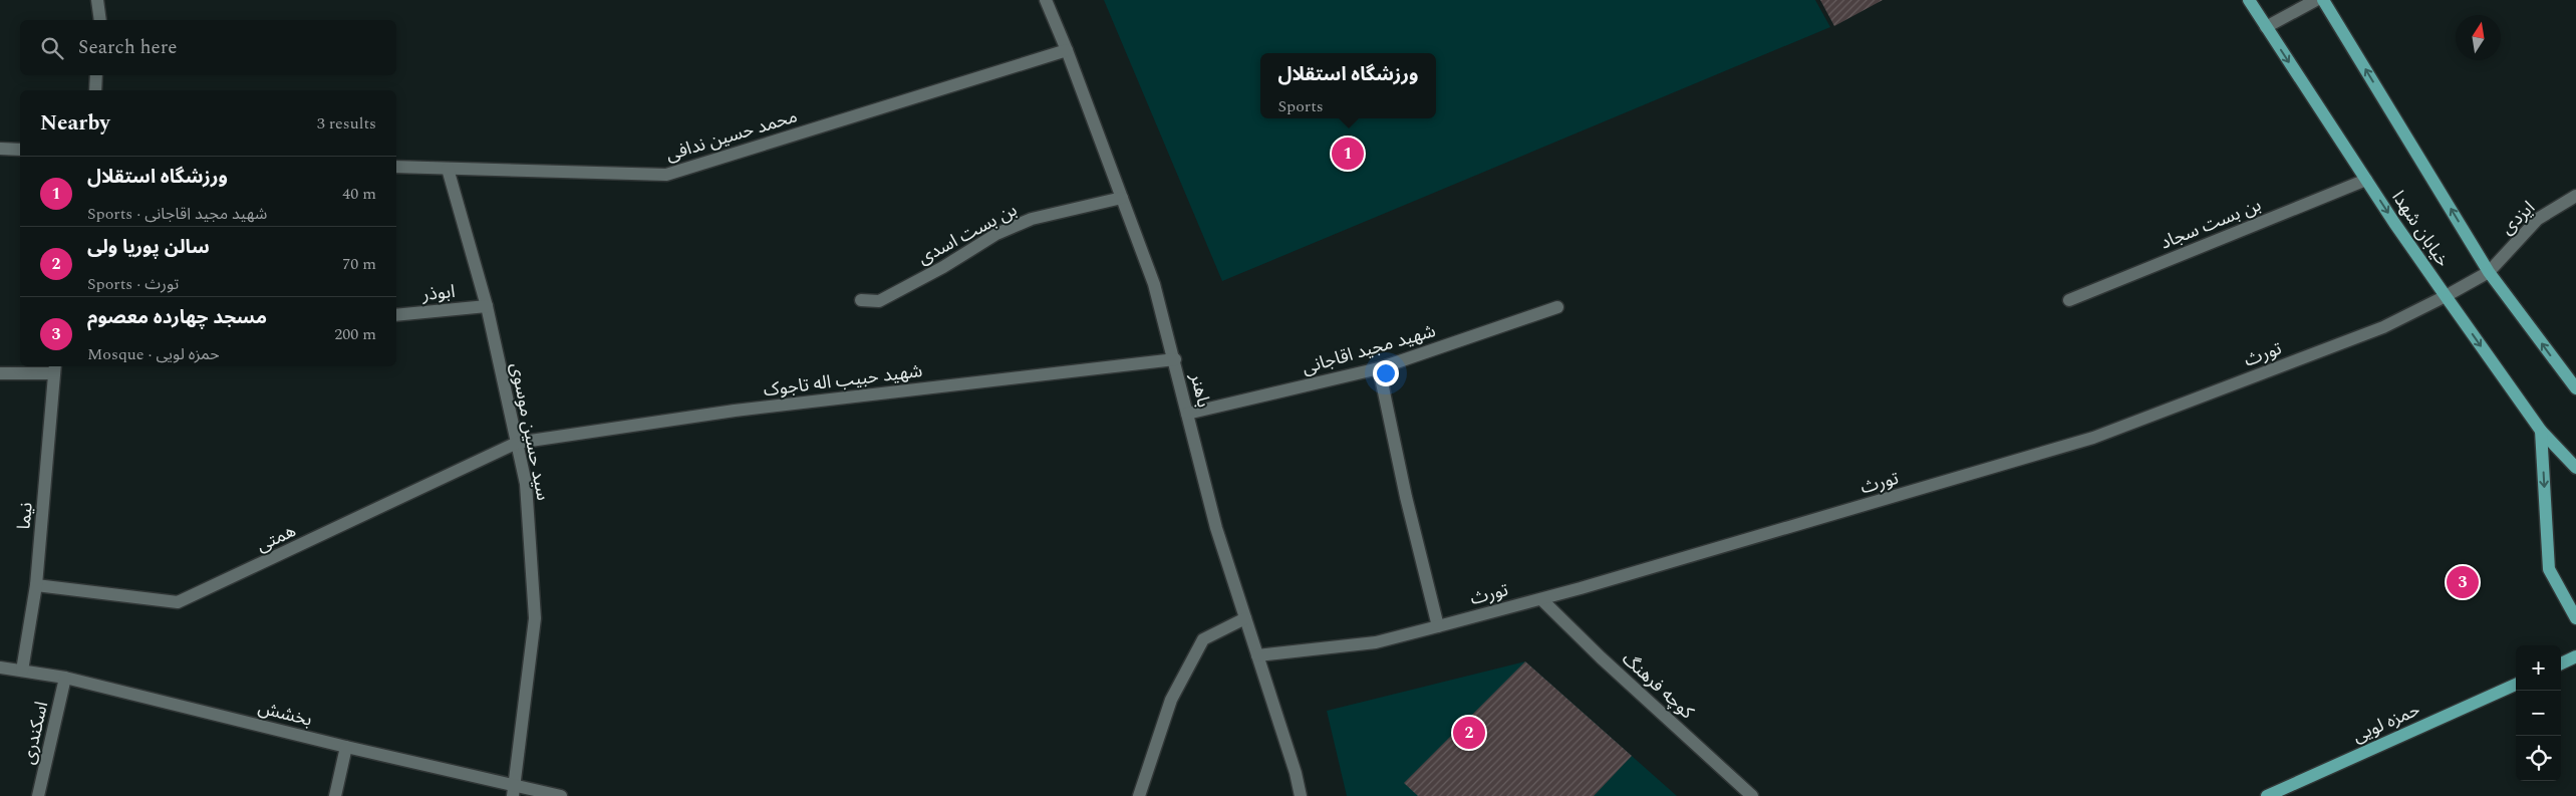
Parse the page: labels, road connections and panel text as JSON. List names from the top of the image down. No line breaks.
{"streets":{"main road":["خیابان شهدا","حمزه لویی"],"street":["محمد حسین ندافی","ایزدی","بن بست سجاد","بن بست اسدی","ابوذر","شهید مجید اقاجانی","تورث","شهید حبیب اله تاجوک","باهنر","سید حسین موسوی","نیما","همتی","کوچه فرهنگ","بخشش","اسکندری"]},"crossings":[["محمد حسین ندافی","باهنر"],["محمد حسین ندافی","سید حسین موسوی"],["ایزدی","خیابان شهدا"],["ایزدی","تورث"],["بن بست سجاد","خیابان شهدا"],["خیابان شهدا","تورث"],["بن بست اسدی","باهنر"],["ابوذر","سید حسین موسوی"],["شهید مجید اقاجانی","باهنر"],["تورث","باهنر"],["تورث","کوچه فرهنگ"],["شهید حبیب اله تاجوک","باهنر"],["شهید حبیب اله تاجوک","سید حسین موسوی"],["شهید حبیب اله تاجوک","همتی"],["سید حسین موسوی","همتی"],["سید حسین موسوی","بخشش"],["نیما","همتی"],["نیما","بخشش"],["بخشش","اسکندری"]],"north":"top","page":{"search":"Search here","popup":["ورزشگاه استقلال","Sports"],"heading":["Nearby","3 results"],"pins":["1","3","2"],"list":[{"mark":"1","name":"ورزشگاه استقلال","note":"Sports · شهید مجید اقاجانی","value":"40 m"},{"mark":"2","name":"سالن پوریا ولی","note":"Sports · تورث","value":"70 m"},{"mark":"3","name":"مسجد چهارده معصوم","note":"Mosque · حمزه لویی","value":"200 m"}],"map_buttons":["+","−"]}}
